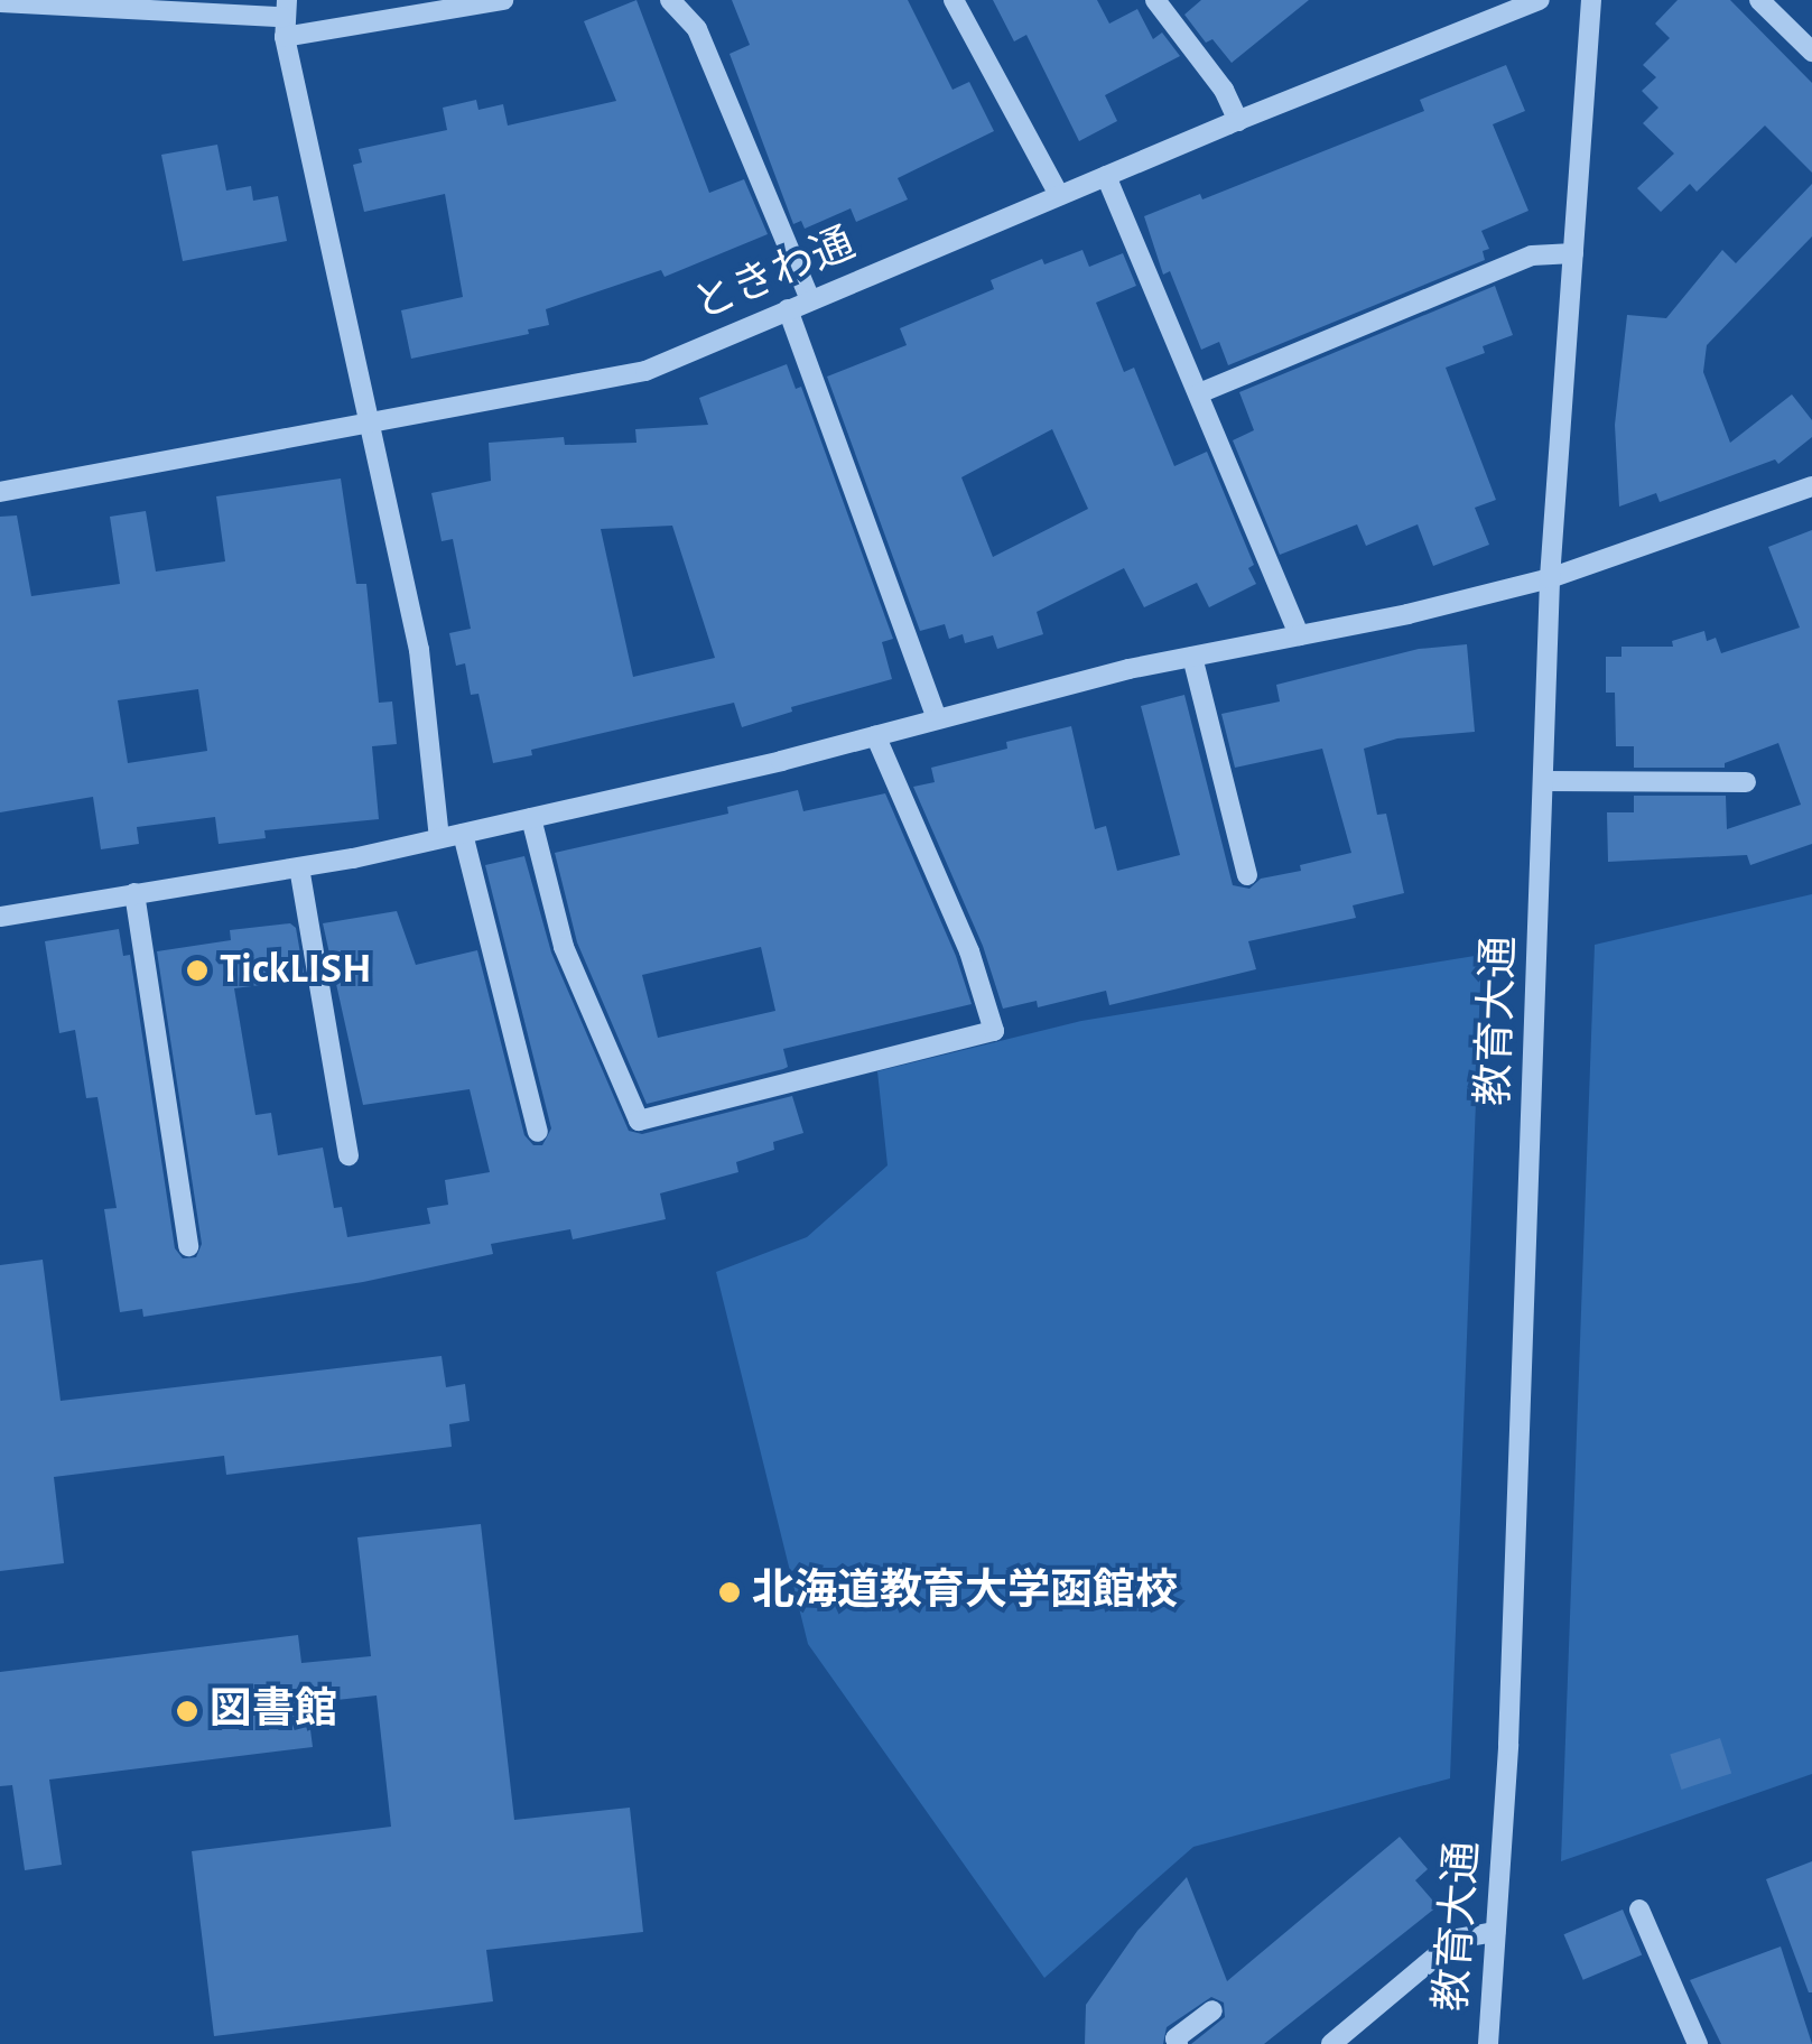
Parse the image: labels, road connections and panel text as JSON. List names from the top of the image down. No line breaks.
{"streets":{"street":["ときわ通","教育大通"]},"places":["TickLISH","北海道教育大学函館校","図書館"]}
